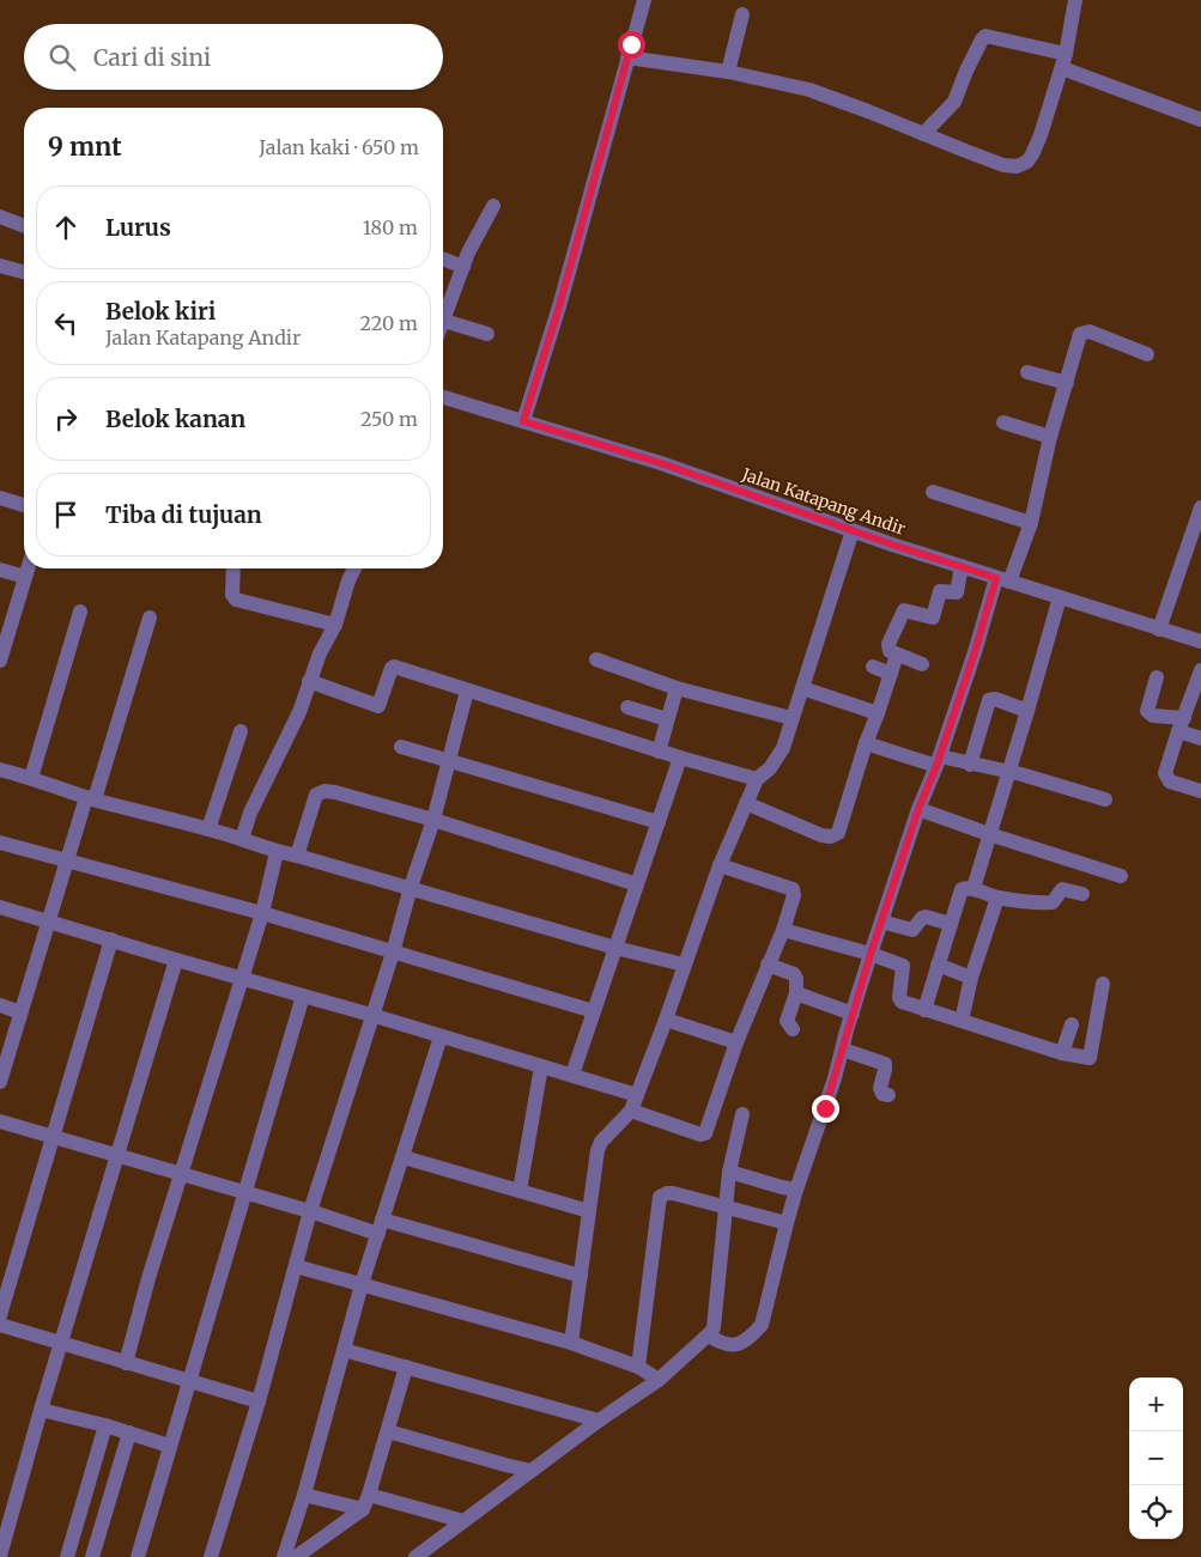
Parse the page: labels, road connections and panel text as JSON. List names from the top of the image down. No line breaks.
{"streets":{"street":["Jalan Katapang Andir"]},"page":{"search":"Cari di sini","heading":["9 mnt","Jalan kaki · 650 m"],"list":[["Lurus","180 m"],["Belok kiri","Jalan Katapang Andir","220 m"],["Belok kanan","250 m"],"Tiba di tujuan"],"map_buttons":["+","−"]}}
